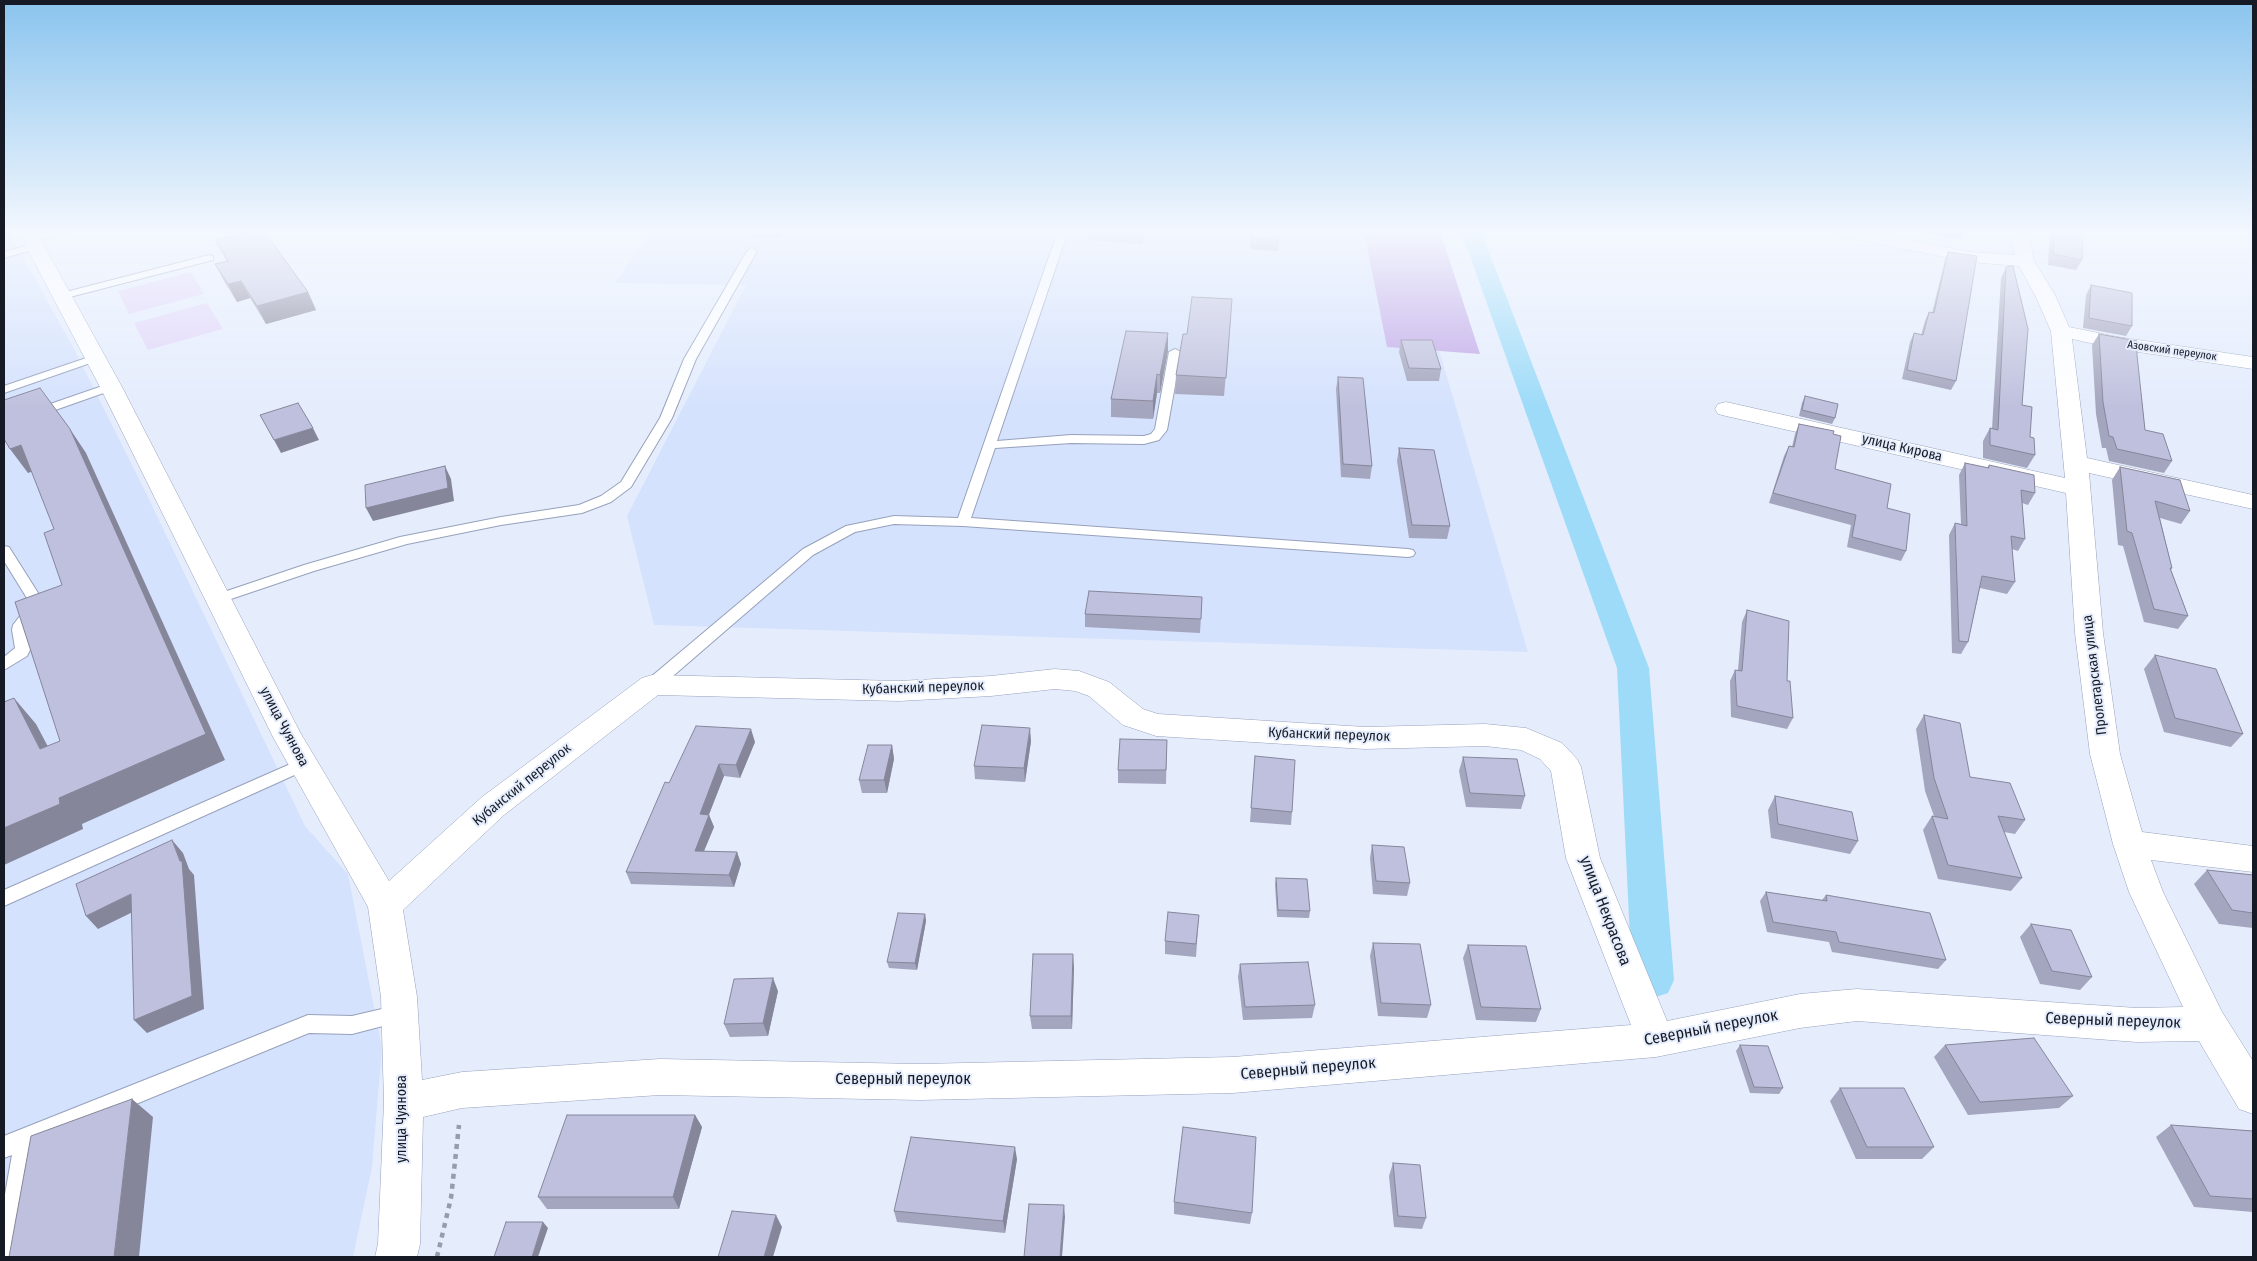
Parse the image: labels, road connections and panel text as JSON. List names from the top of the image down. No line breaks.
{"streets":{"street":["Азовский переулок","улица Кирова","Пролетарская улица","Кубанский переулок","улица Чуянова","улица Некрасова","Северный переулок"]},"crossings":[["Азовский переулок","Пролетарская улица"],["улица Кирова","Пролетарская улица"],["Пролетарская улица","Северный переулок"],["Кубанский переулок","улица Чуянова"],["Кубанский переулок","улица Некрасова"],["улица Чуянова","Северный переулок"],["улица Некрасова","Северный переулок"]]}
